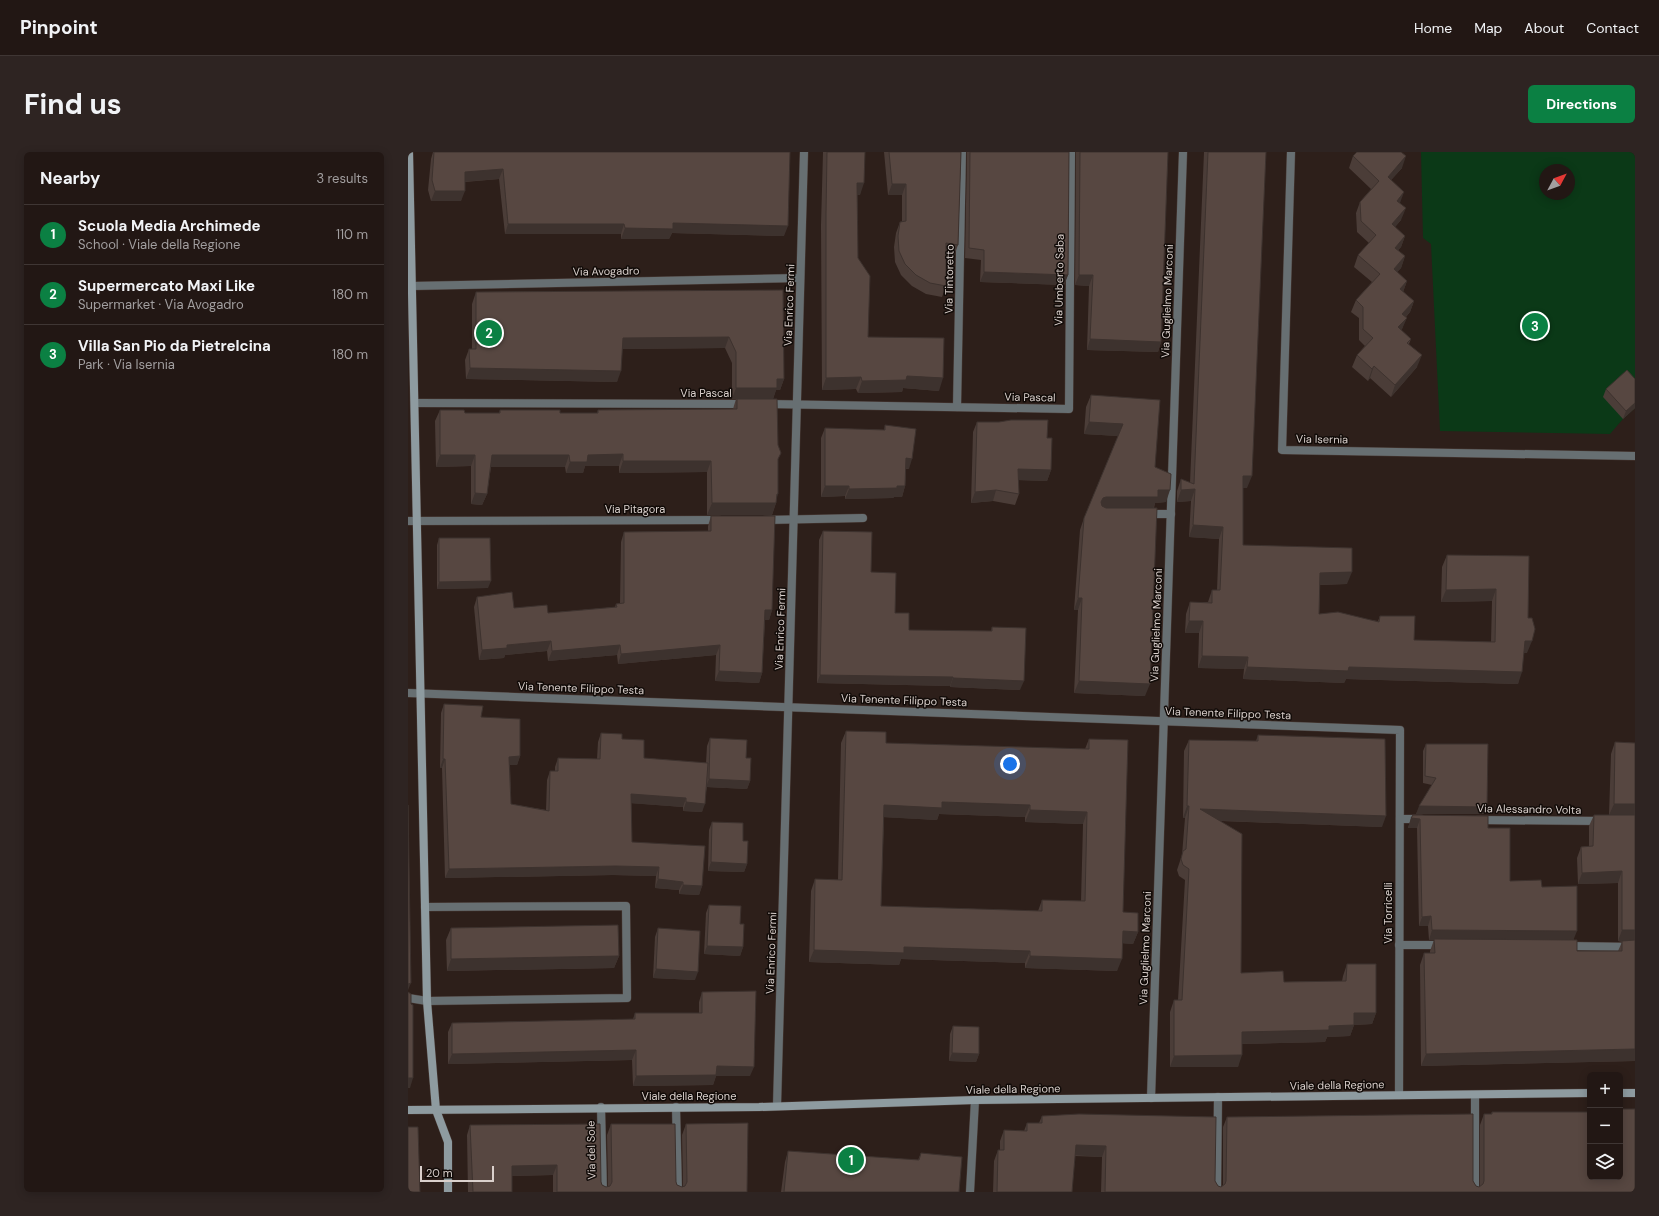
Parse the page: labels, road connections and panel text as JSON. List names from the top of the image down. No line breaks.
{"streets":{"main road":["Viale della Regione"],"street":["Via Avogadro","Via Tintoretto","Via Umberto Saba","Via Guglielmo Marconi","Via Enrico Fermi","Via Pascal","Via Isernia","Via Pitagora","Via Tenente Filippo Testa","Via Alessandro Volta","Via Torricelli","Via del Sole"]},"crossings":[["Via Avogadro","Via Enrico Fermi"],["Via Tintoretto","Via Pascal"],["Via Umberto Saba","Via Pascal"],["Via Guglielmo Marconi","Via Tenente Filippo Testa"],["Via Guglielmo Marconi","Viale della Regione"],["Via Enrico Fermi","Via Pascal"],["Via Enrico Fermi","Via Tenente Filippo Testa"],["Via Enrico Fermi","Viale della Regione"],["Via Tenente Filippo Testa","Via Torricelli"],["Via Torricelli","Viale della Regione"],["Viale della Regione","Via del Sole"]],"scale_bar":"20 m","north":"top right","page":{"header":"Pinpoint","nav":["Home","Map","About","Contact"],"buttons":"Directions","title":"Find us","heading":["Nearby","3 results"],"list":[{"mark":"1","name":"Scuola Media Archimede","note":"School · Viale della Regione","value":"110 m"},{"mark":"2","name":"Supermercato Maxi Like","note":"Supermarket · Via Avogadro","value":"180 m"},{"mark":"3","name":"Villa San Pio da Pietrelcina","note":"Park · Via Isernia","value":"180 m"}],"pins":["3","2","1"],"map_buttons":["+","−"],"scale":"20 m"}}
